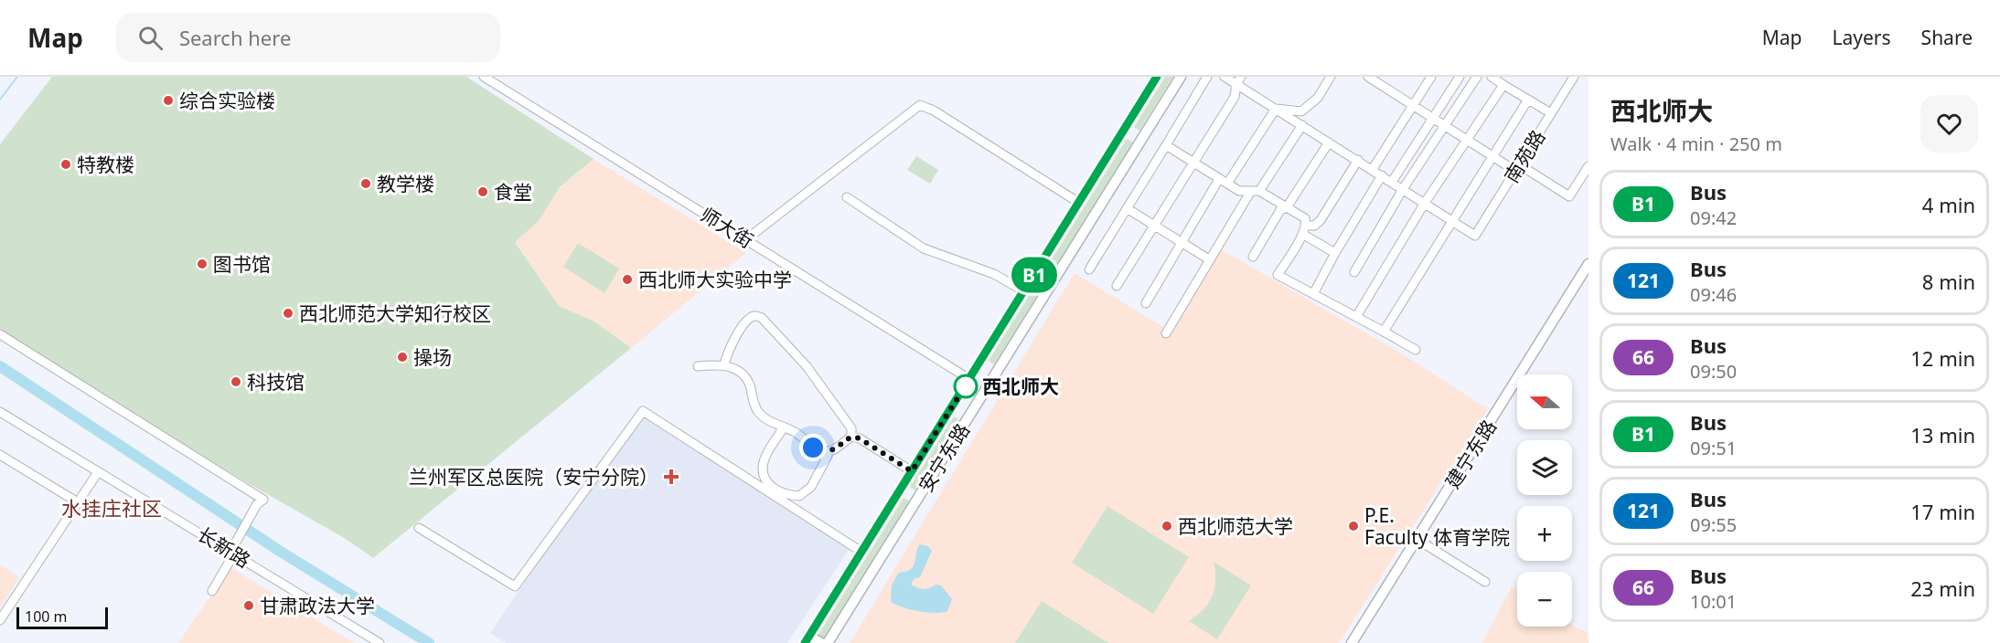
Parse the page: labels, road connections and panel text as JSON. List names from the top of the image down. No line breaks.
{"streets":{"main road":["建宁东路","安宁东路"],"street":["南苑路","师大街","长新路"]},"crossings":[["师大街","安宁东路"]],"districts":["水挂庄社区"],"places":{"other":["综合实验楼","特教楼","教学楼","食堂","图书馆","西北师大实验中学","西北师范大学知行校区","操场","科技馆","西北师大","西北师范大学","P.E. Faculty 体育学院","甘肃政法大学"],"health":["兰州军区总医院（安宁分院）"]},"lines":["bus line B1"],"scale_bar":"100 m","north":"left","page":{"header":"Map","search":"Search here","nav":["Map","Layers","Share"],"on_map":"B1","heading":["西北师大","Walk · 4 min · 250 m"],"list":[{"mark":"B1","name":"Bus","note":"09:42","value":"4 min"},{"mark":"121","name":"Bus","note":"09:46","value":"8 min"},{"mark":"66","name":"Bus","note":"09:50","value":"12 min"},{"mark":"B1","name":"Bus","note":"09:51","value":"13 min"},{"mark":"121","name":"Bus","note":"09:55","value":"17 min"},{"mark":"66","name":"Bus","note":"10:01","value":"23 min"}],"map_buttons":["+","−"],"scale":"100 m"}}
